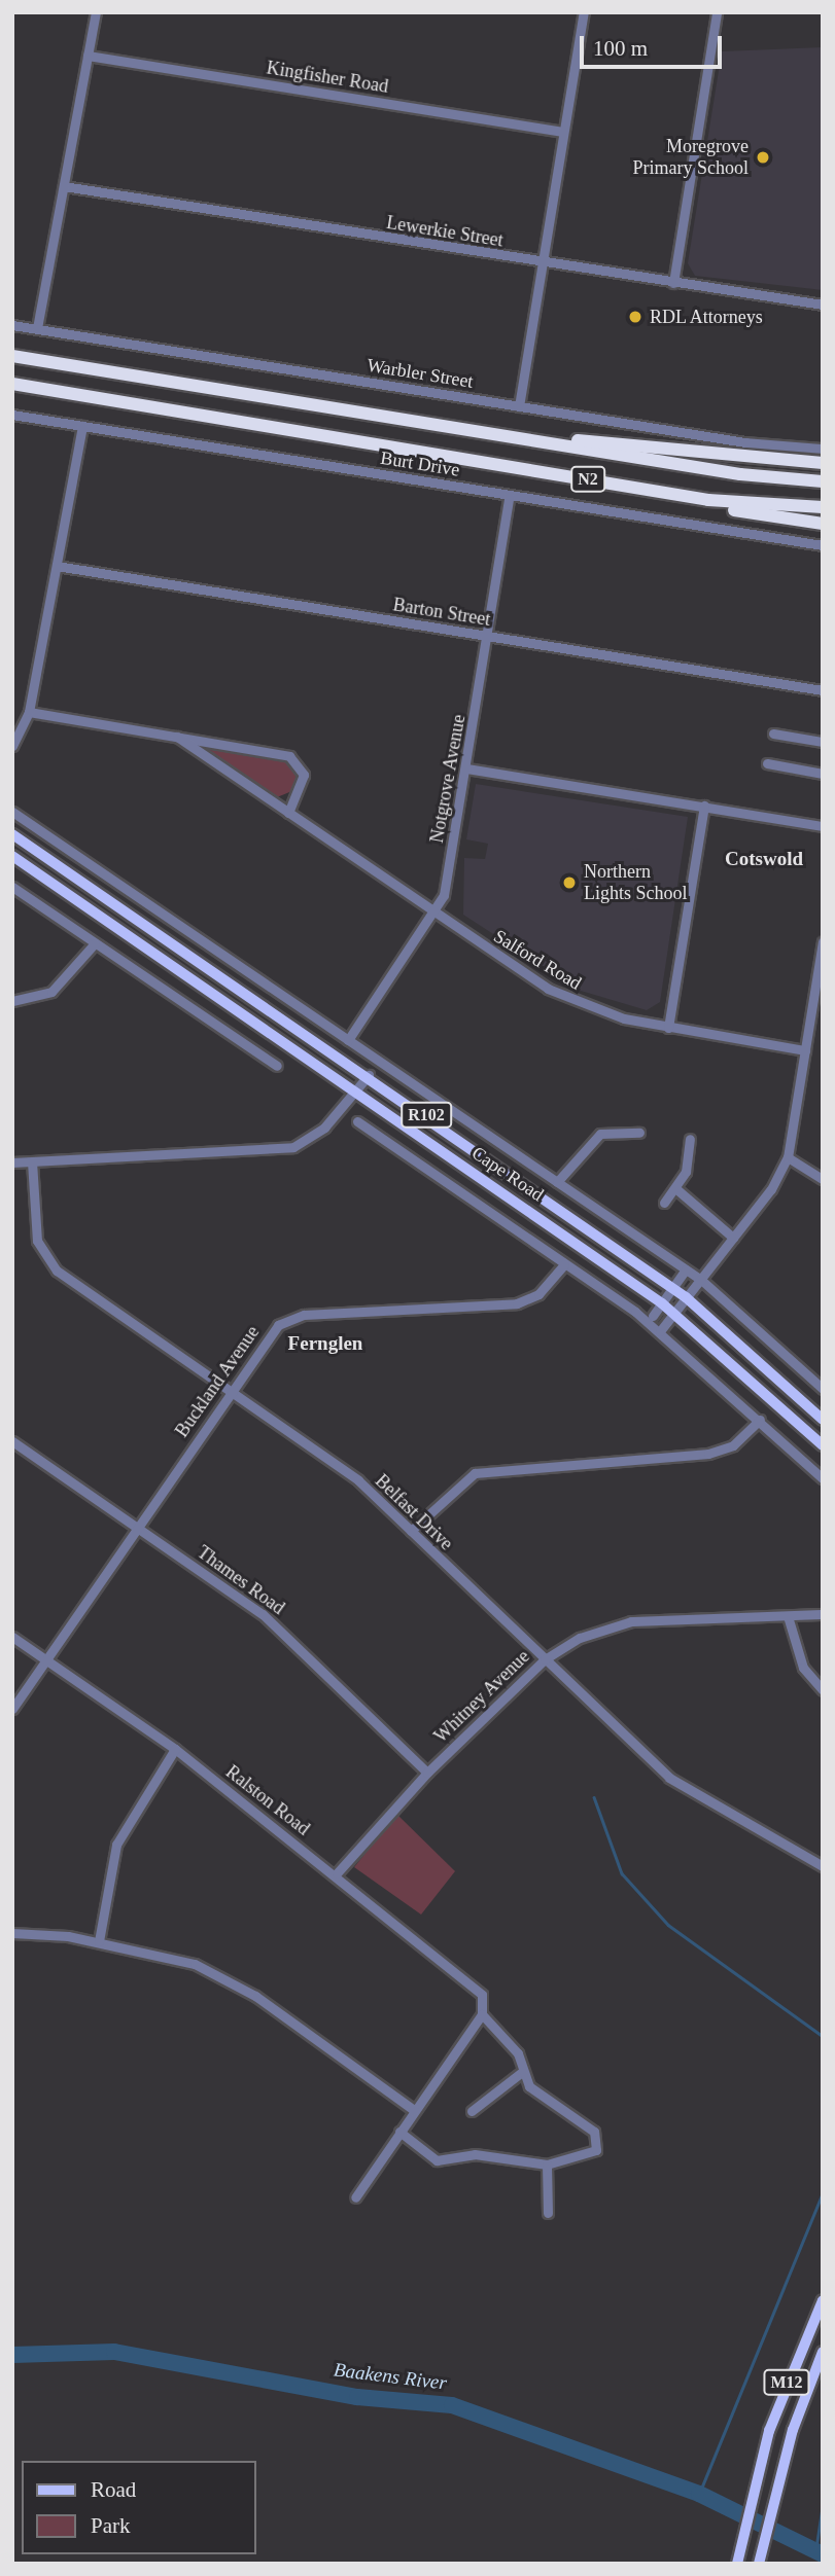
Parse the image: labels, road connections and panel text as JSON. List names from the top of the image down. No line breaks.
{"streets":{"highway":["N2"],"main road":["R102","Cape Road","M12"],"street":["Kingfisher Road","Lewerkie Street","Warbler Street","Burt Drive","Barton Street","Notgrove Avenue","Salford Road","Buckland Avenue","Belfast Drive","Thames Road","Whitney Avenue","Ralston Road"]},"crossings":[["Burt Drive","Notgrove Avenue"],["Barton Street","Notgrove Avenue"],["Notgrove Avenue","Salford Road"],["Notgrove Avenue","Cape Road"],["Buckland Avenue","Belfast Drive"],["Buckland Avenue","Thames Road"],["Buckland Avenue","Ralston Road"],["Belfast Drive","Whitney Avenue"],["Thames Road","Whitney Avenue"],["Whitney Avenue","Ralston Road"]],"districts":["Cotswold","Fernglen"],"water":["Baakens River"],"places":["Moregrove Primary School","RDL Attorneys","Northern Lights School"],"legend":["Road","Park"],"scale_bar":"100 m"}
